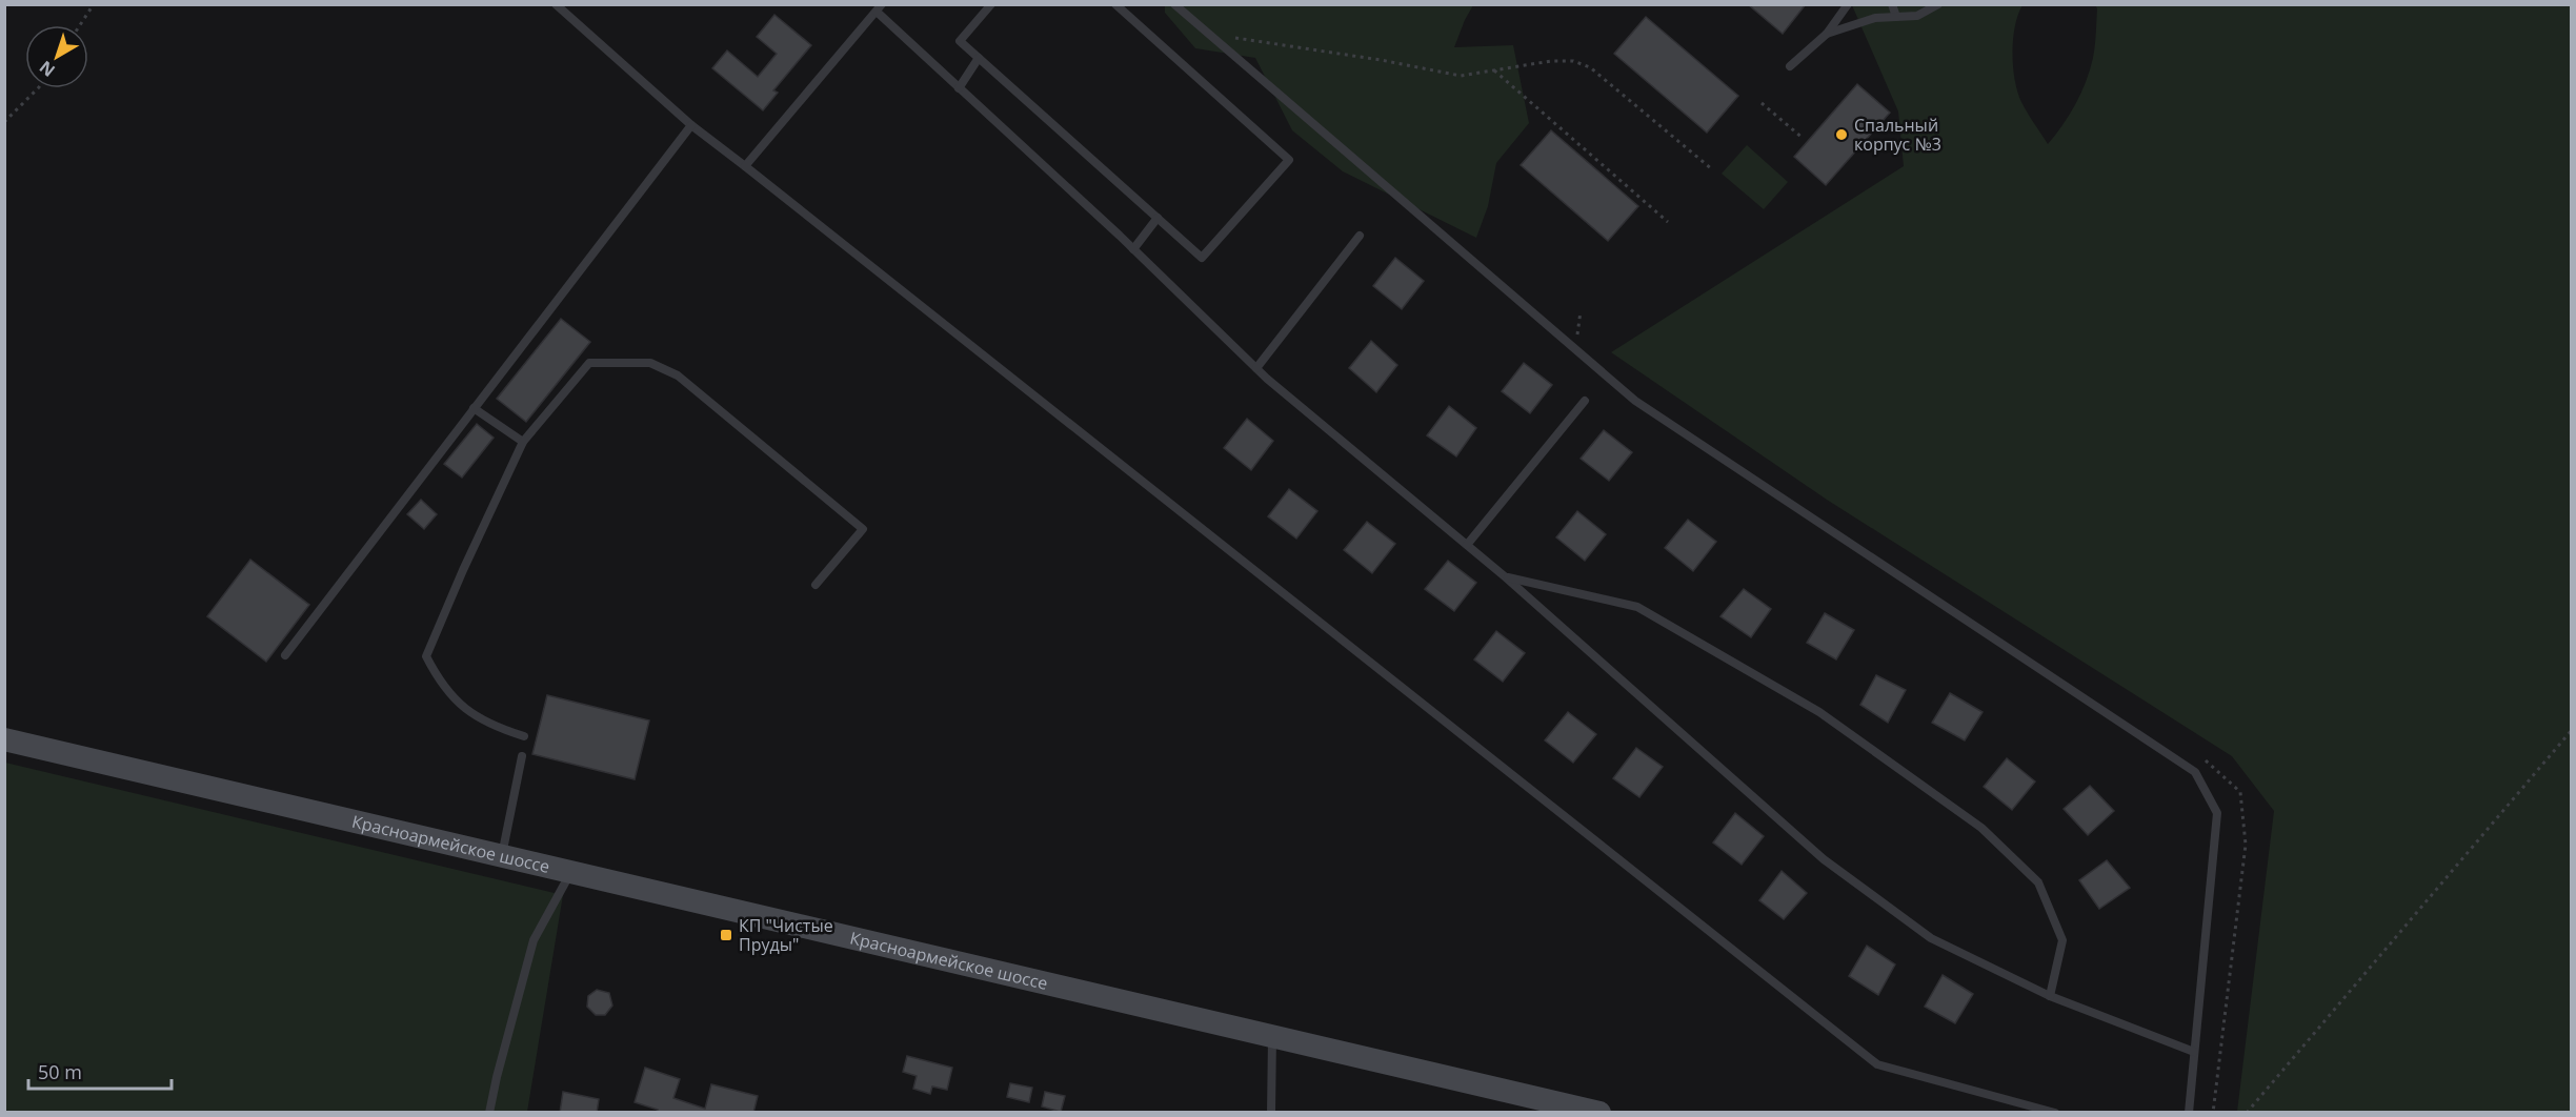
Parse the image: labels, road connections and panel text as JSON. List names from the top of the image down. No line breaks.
{"streets":{"main road":["Красноармейское шоссе"]},"places":{"other":["Спальный корпус №3"],"transit":["КП \"Чистые Пруды\""]},"scale_bar":"50 m","north":"bottom left"}
